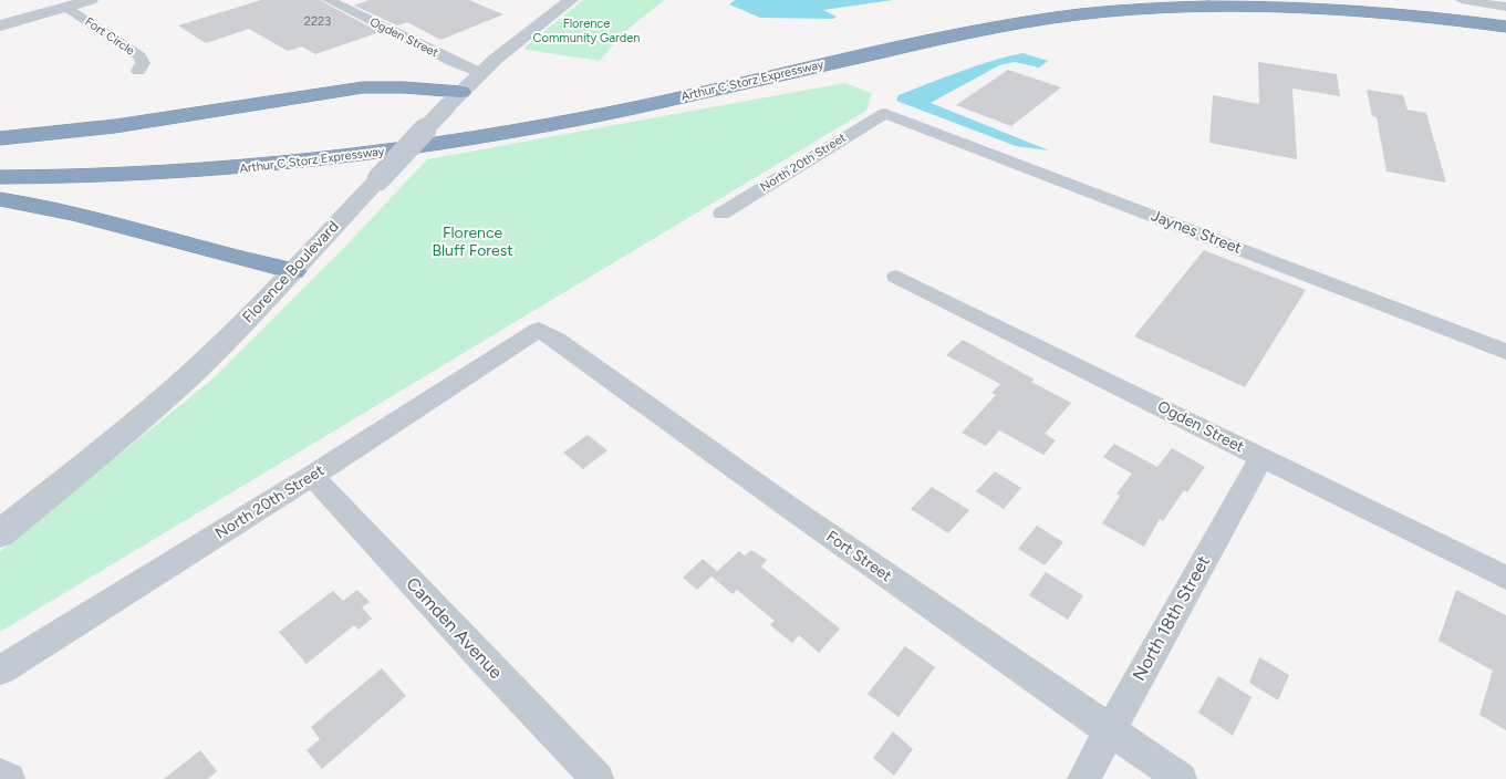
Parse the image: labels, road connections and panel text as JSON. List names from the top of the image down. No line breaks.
{"streets":{"highway":["Arthur C Storz Expressway"],"street":["Fort Circle","Ogden Street","North 20th Street","Jaynes Street","Florence Boulevard","Fort Street","North 18th Street","Camden Avenue"]},"crossings":[["Ogden Street","Florence Boulevard"],["Ogden Street","North 18th Street"],["North 20th Street","Jaynes Street"],["North 20th Street","Fort Street"],["North 20th Street","Camden Avenue"],["Fort Street","North 18th Street"]],"parks":["Florence Community Garden","Florence Bluff Forest"],"house_numbers":["2223"]}
